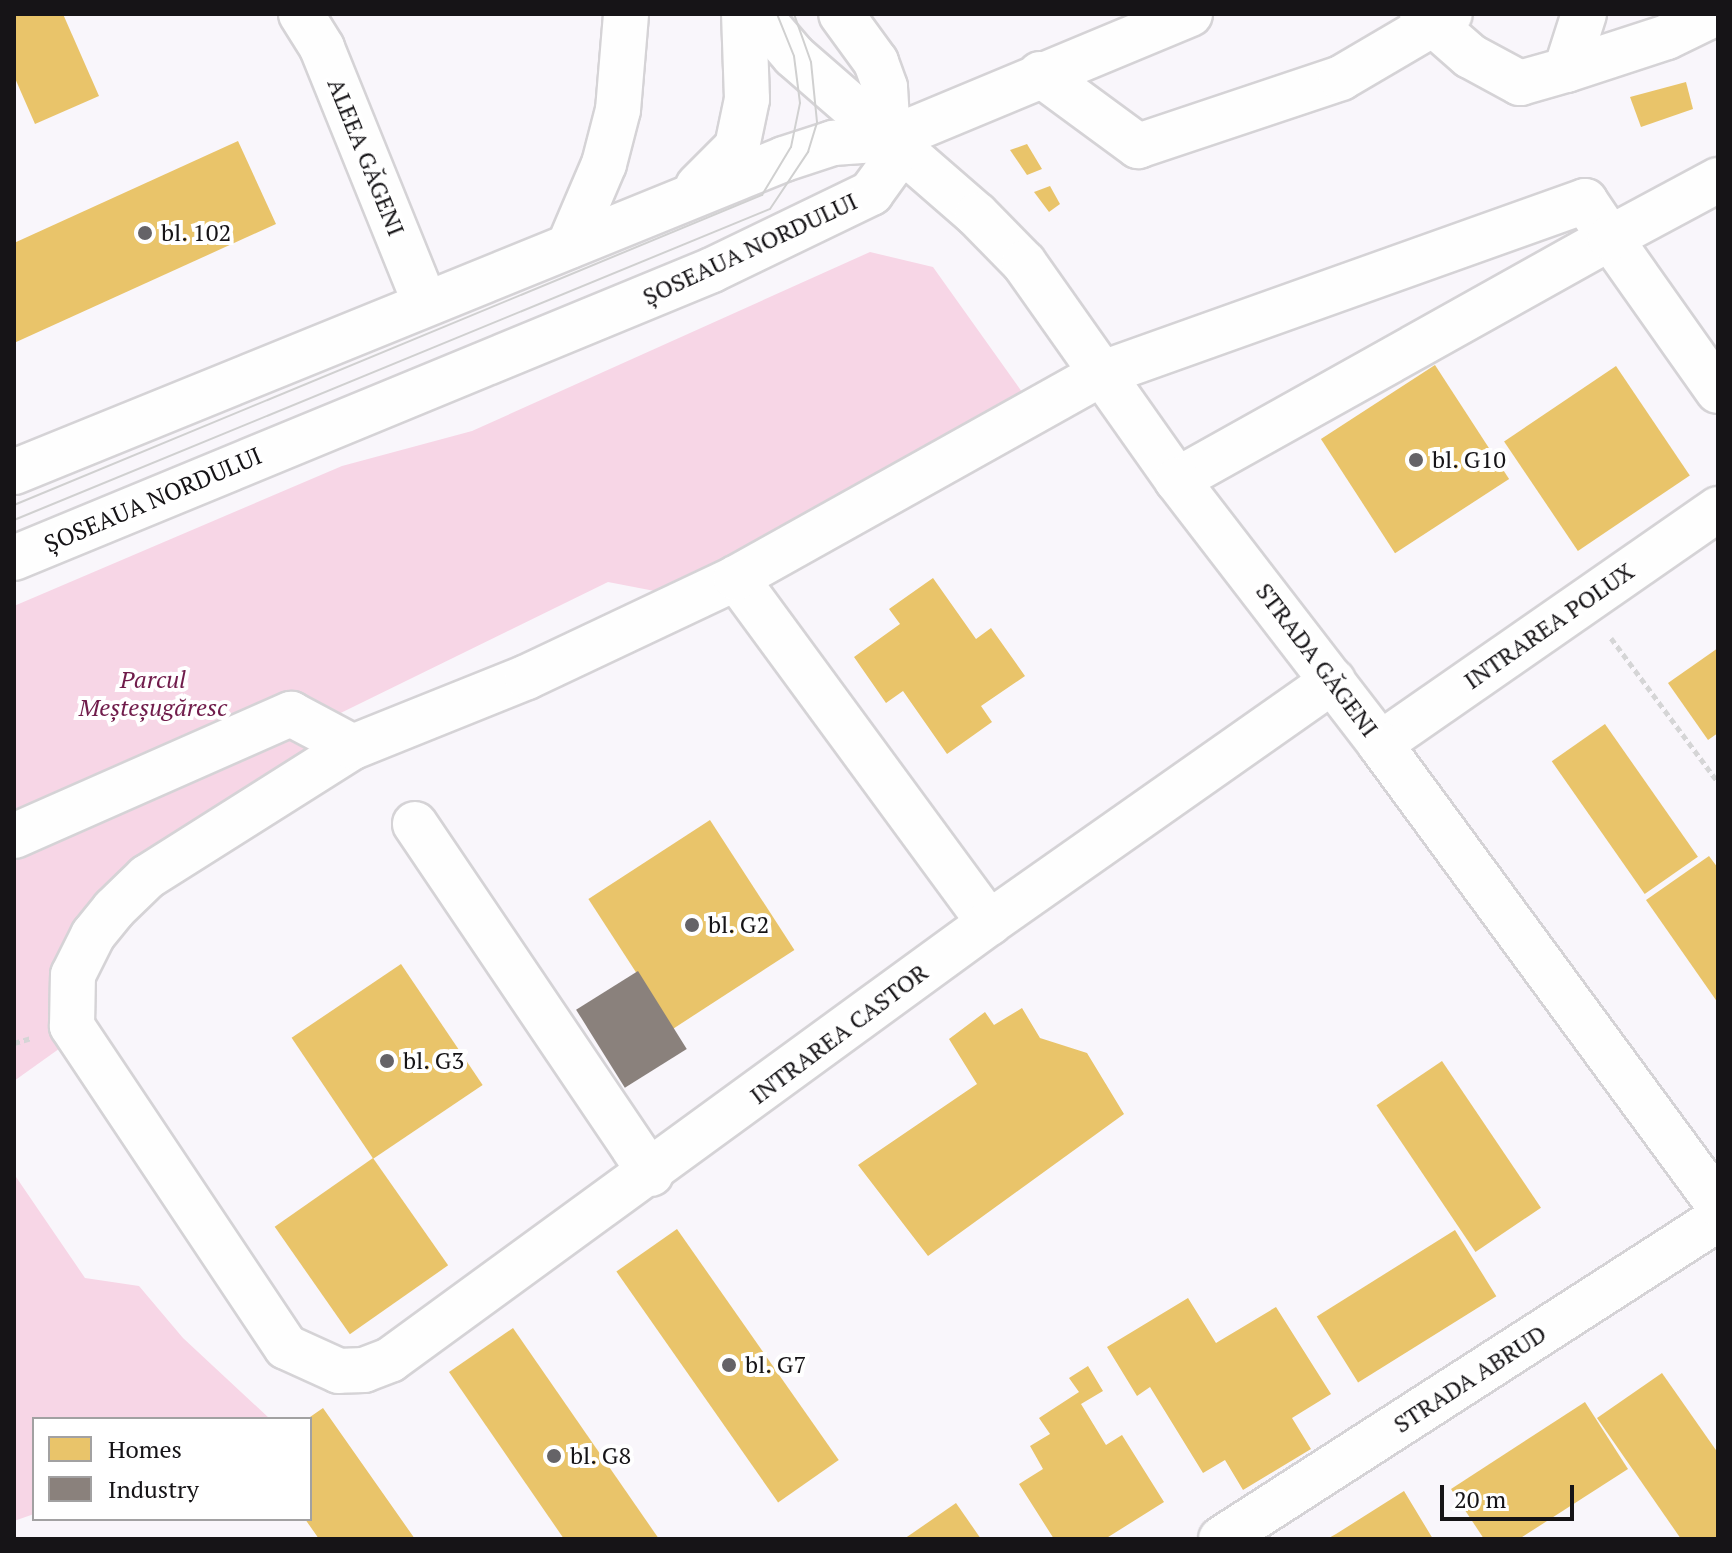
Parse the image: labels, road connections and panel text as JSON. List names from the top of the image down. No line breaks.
{"streets":{"main road":["ALEEA GĂGENI","ȘOSEAUA NORDULUI","INTRAREA POLUX","STRADA GĂGENI","INTRAREA CASTOR","STRADA ABRUD"]},"crossings":[["ȘOSEAUA NORDULUI","STRADA GĂGENI"],["INTRAREA POLUX","STRADA GĂGENI"],["STRADA GĂGENI","INTRAREA CASTOR"]],"parks":["Parcul Meșteșugăresc"],"places":["bl. 102","bl. G10","bl. G2","bl. G3","bl. G7","bl. G8"],"legend":["Homes","Industry"],"scale_bar":"20 m"}
